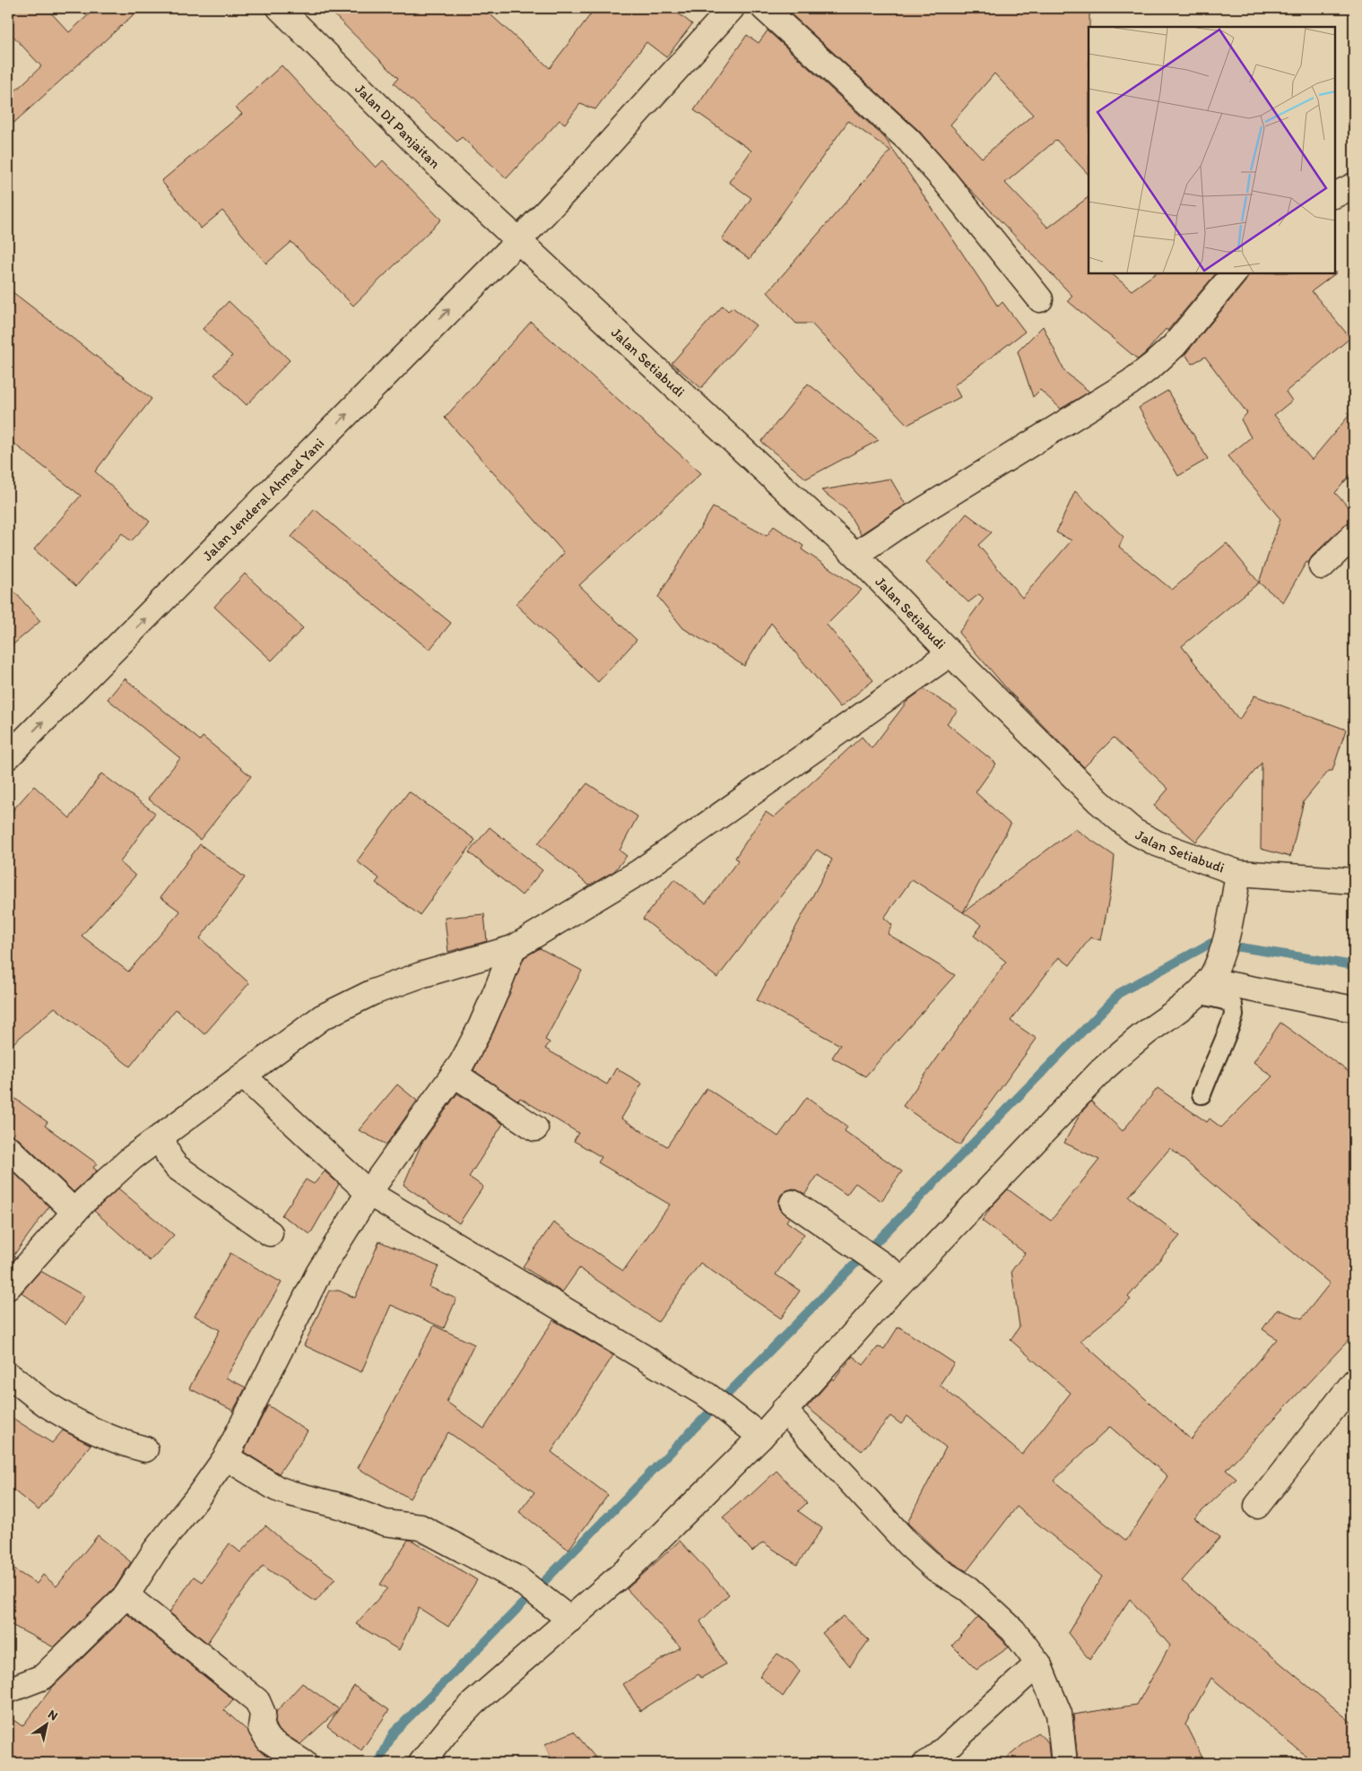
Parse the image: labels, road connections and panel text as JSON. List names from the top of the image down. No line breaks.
{"streets":{"street":["Jalan DI Panjaitan","Jalan Setiabudi","Jalan Jenderal Ahmad Yani"]},"crossings":[["Jalan DI Panjaitan","Jalan Setiabudi"],["Jalan DI Panjaitan","Jalan Jenderal Ahmad Yani"],["Jalan Setiabudi","Jalan Jenderal Ahmad Yani"]],"one_way":["Jalan Jenderal Ahmad Yani"],"north":"top right"}
